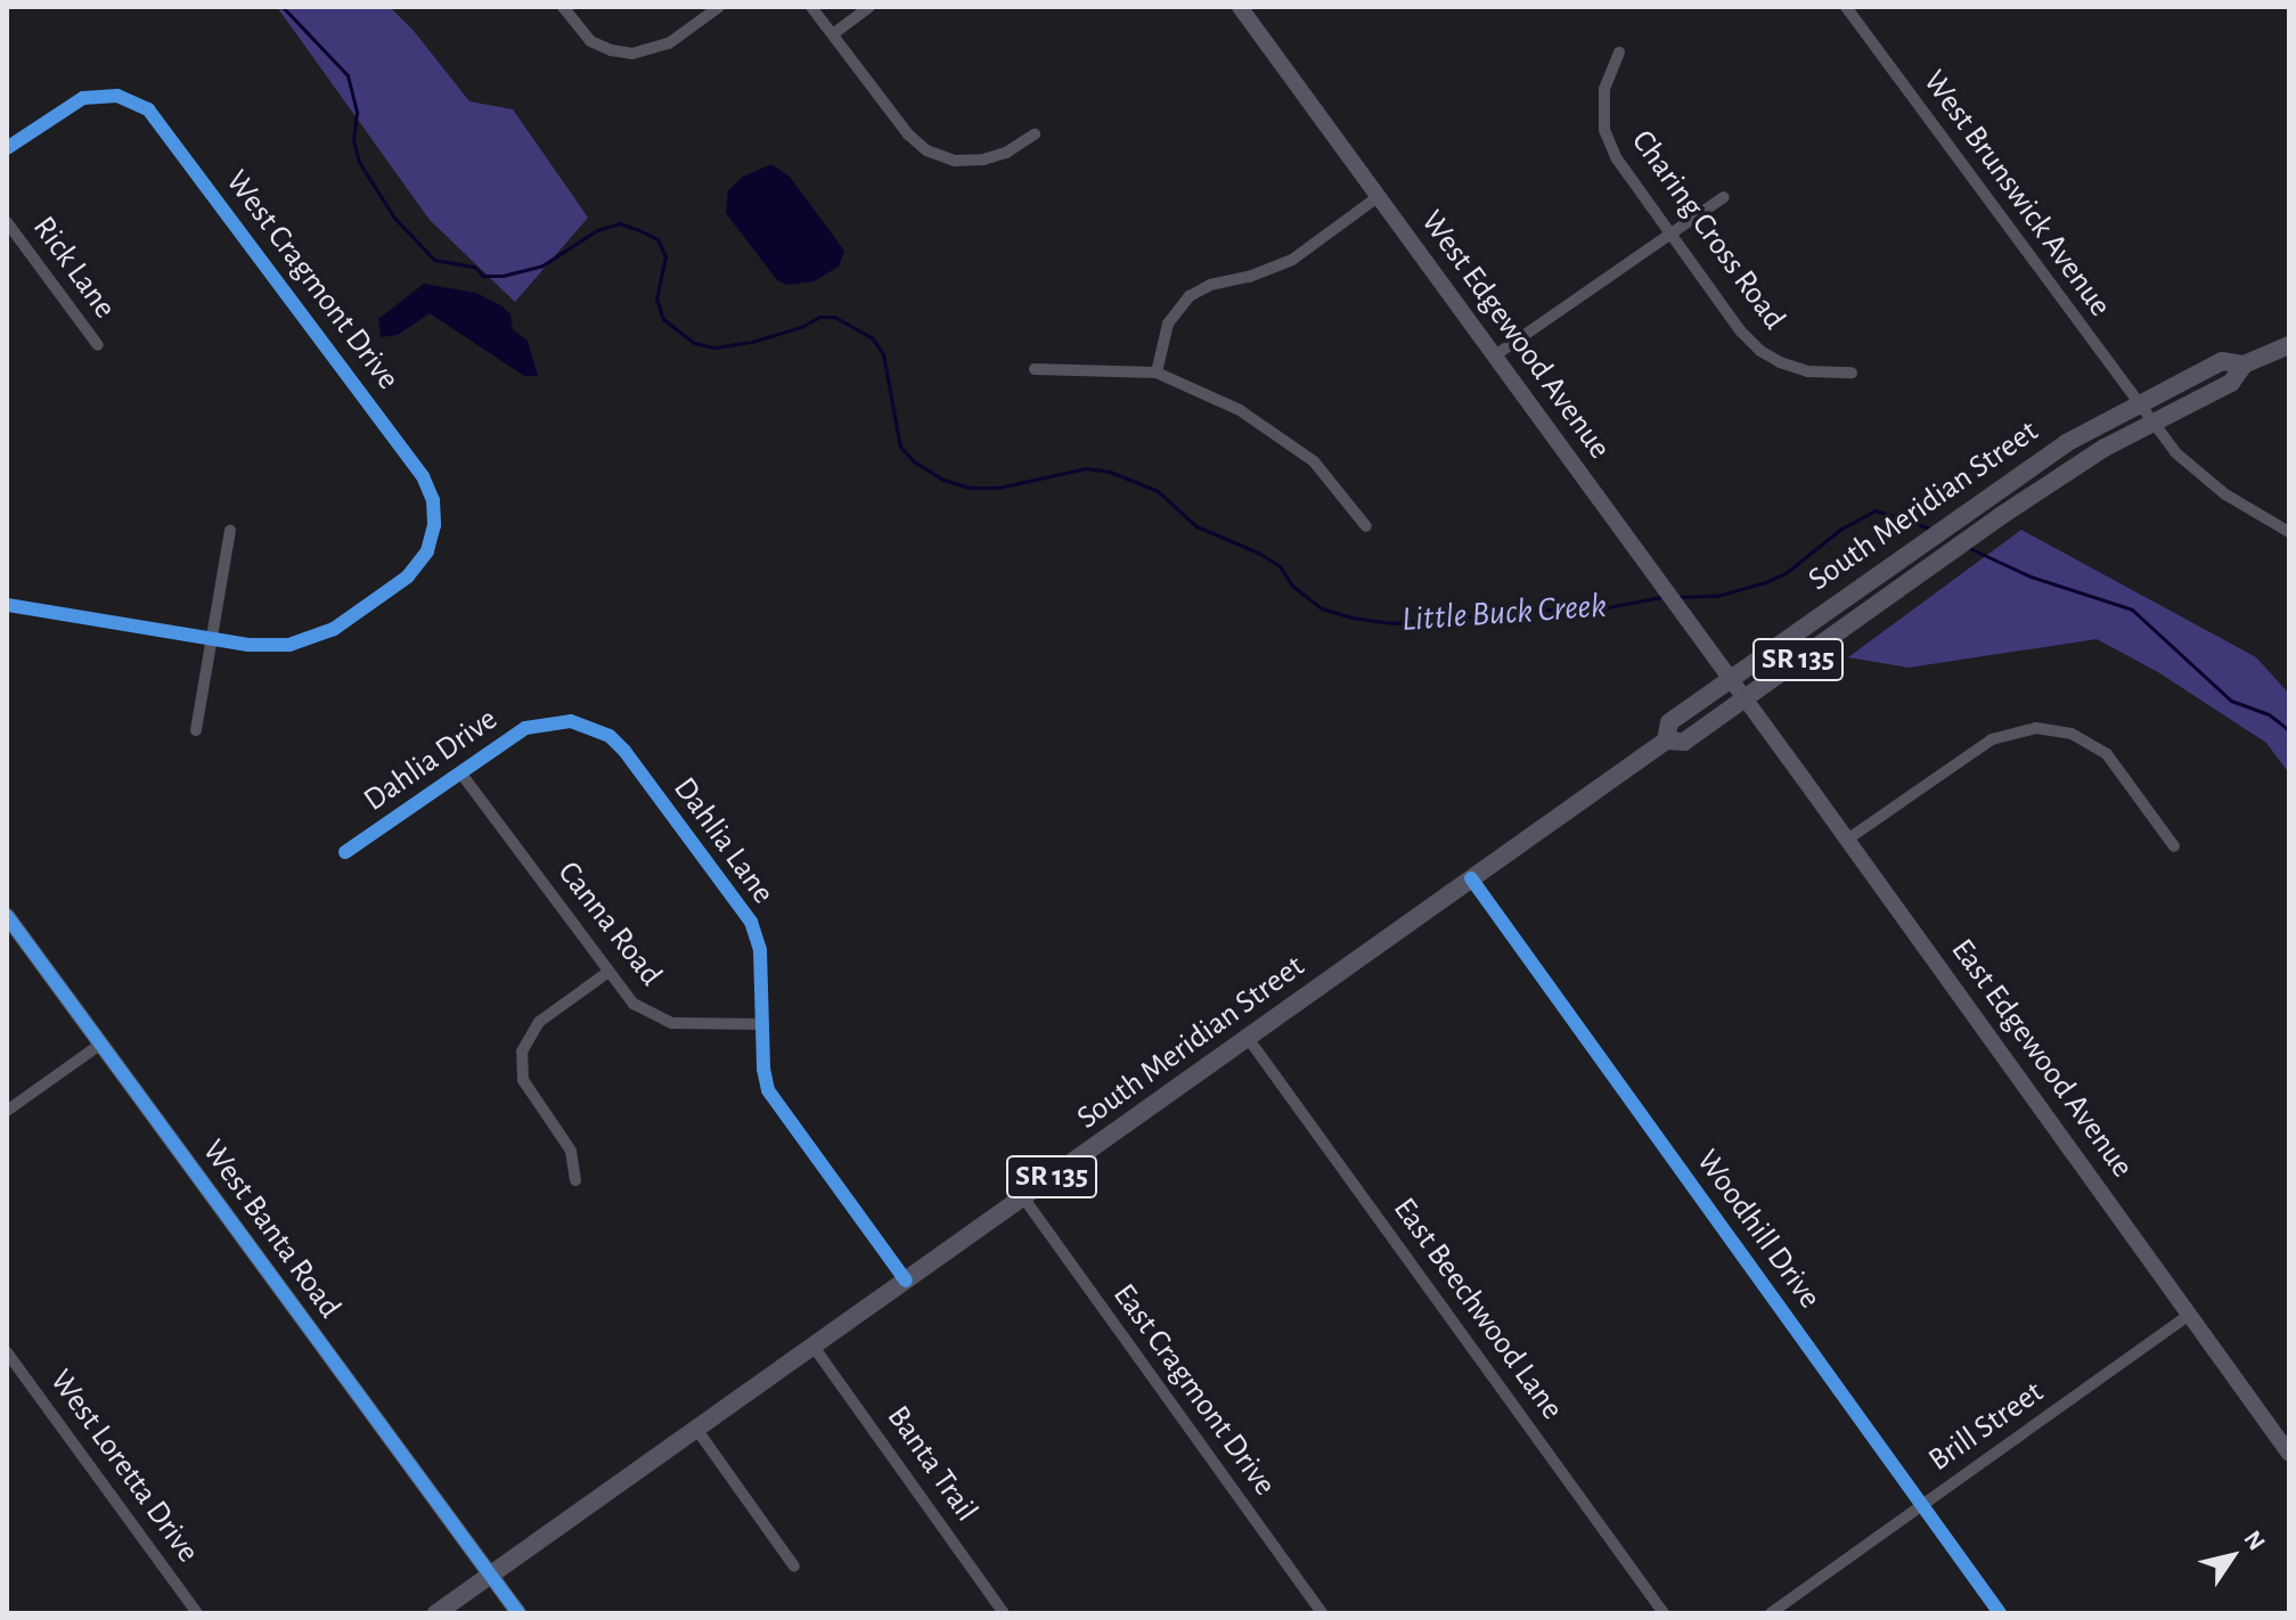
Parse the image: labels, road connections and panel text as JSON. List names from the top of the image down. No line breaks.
{"streets":{"main road":["West Edgewood Avenue","South Meridian Street","SR 135","East Edgewood Avenue"],"street":["West Brunswick Avenue","Charing Cross Road","Rick Lane","West Cragmont Drive","Dahlia Drive","Dahlia Lane","Canna Road","West Banta Road","Woodhill Drive","East Beechwood Lane","East Cragmont Drive","Brill Street","Banta Trail","West Loretta Drive"]},"crossings":[["West Brunswick Avenue","South Meridian Street"],["West Edgewood Avenue","South Meridian Street"],["West Edgewood Avenue","East Edgewood Avenue"],["South Meridian Street","Dahlia Lane"],["South Meridian Street","East Edgewood Avenue"],["South Meridian Street","West Banta Road"],["South Meridian Street","Woodhill Drive"],["South Meridian Street","East Beechwood Lane"],["South Meridian Street","East Cragmont Drive"],["South Meridian Street","Banta Trail"],["Dahlia Drive","Dahlia Lane"],["Dahlia Drive","Canna Road"],["Dahlia Lane","Canna Road"],["East Edgewood Avenue","Brill Street"],["Woodhill Drive","Brill Street"]],"water":["Little Buck Creek"],"north":"top right"}
